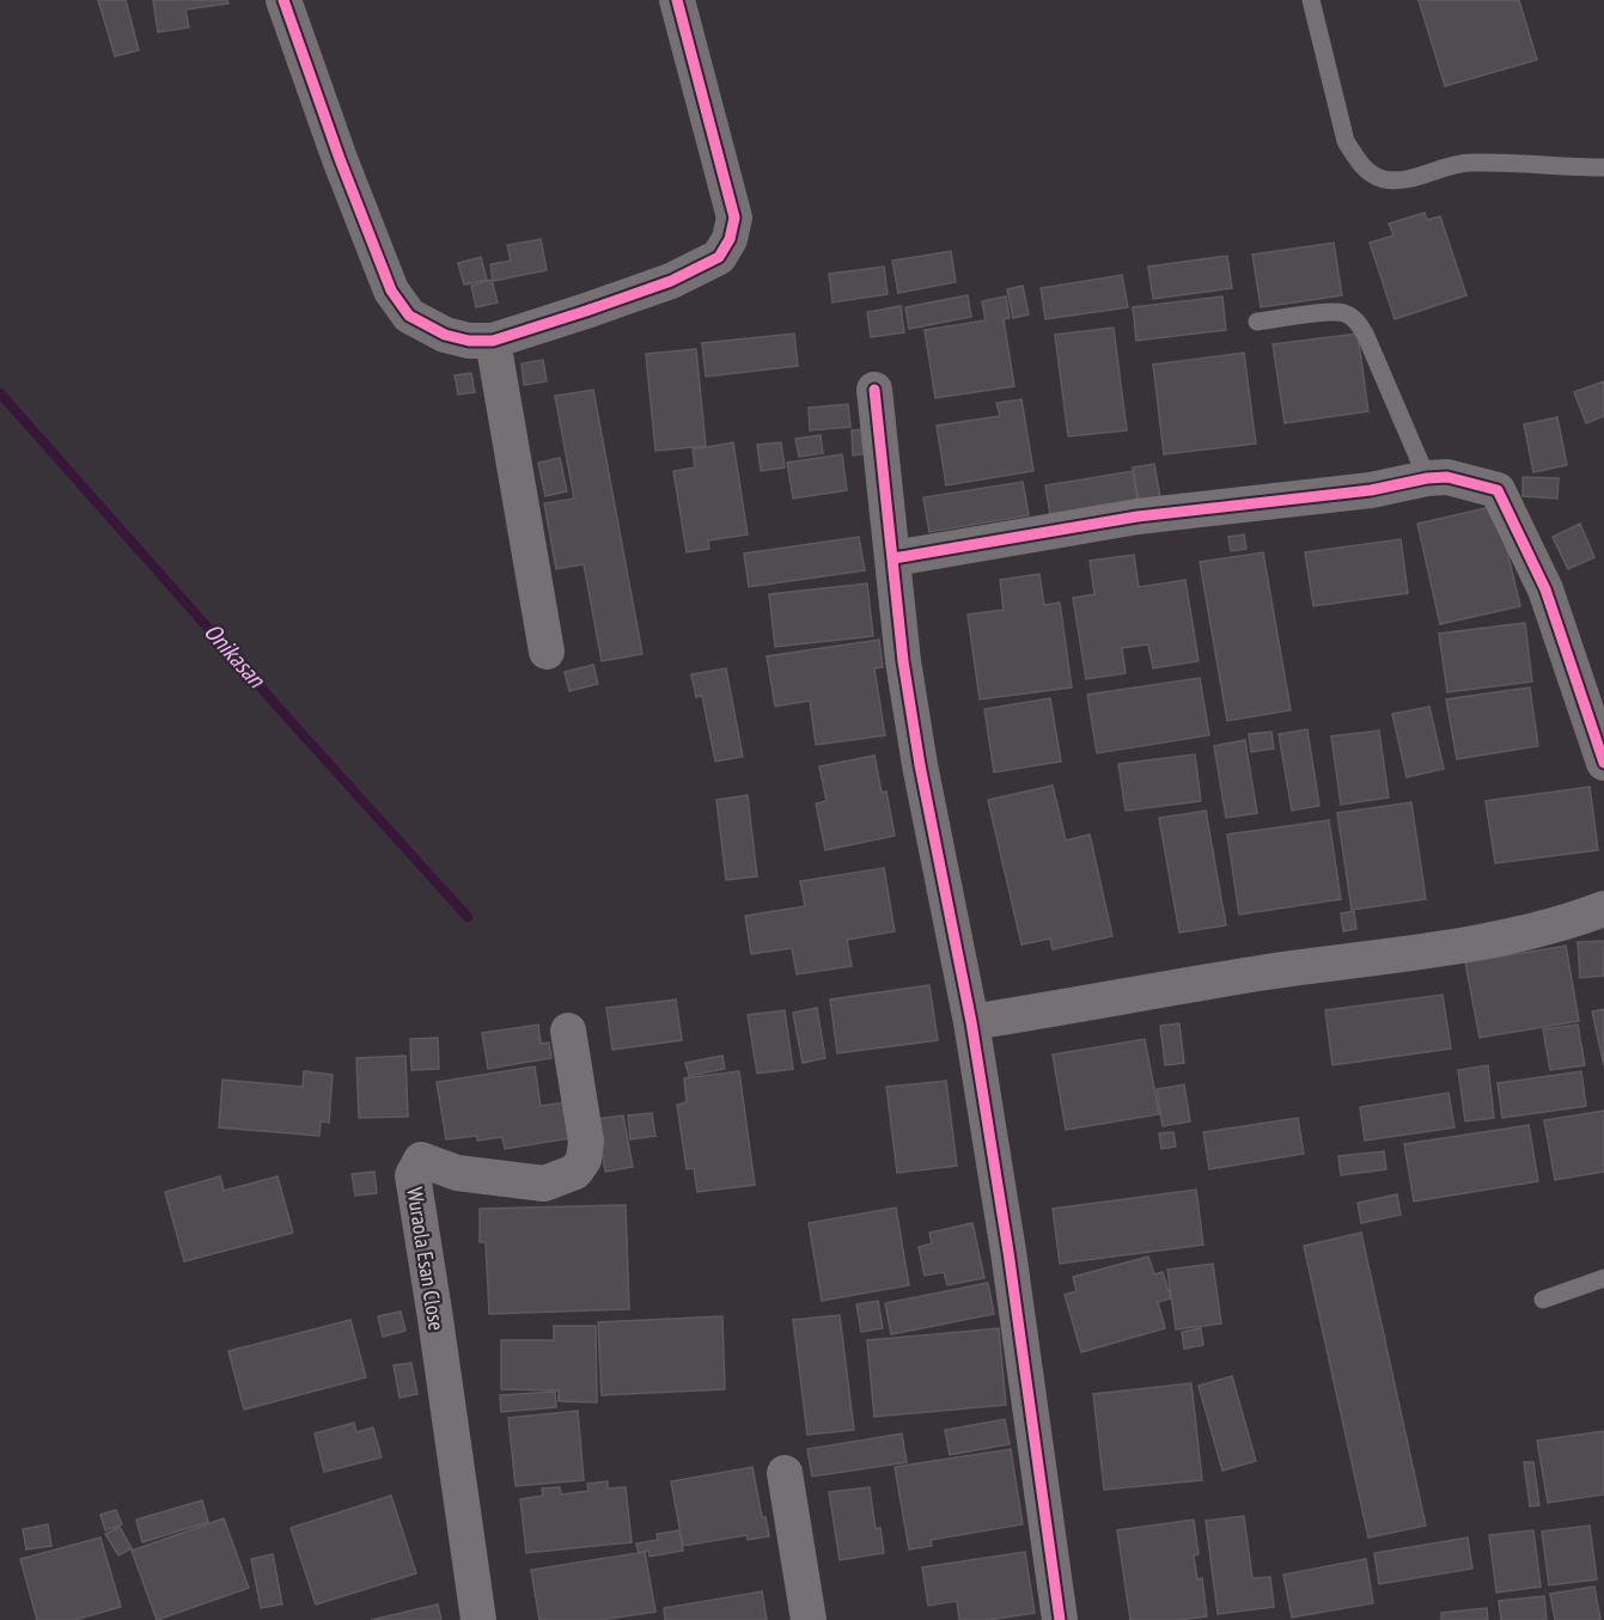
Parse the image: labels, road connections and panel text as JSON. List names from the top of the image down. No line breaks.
{"streets":{"street":["Wuraola Esan Close"]},"water":["Onikasan"]}
